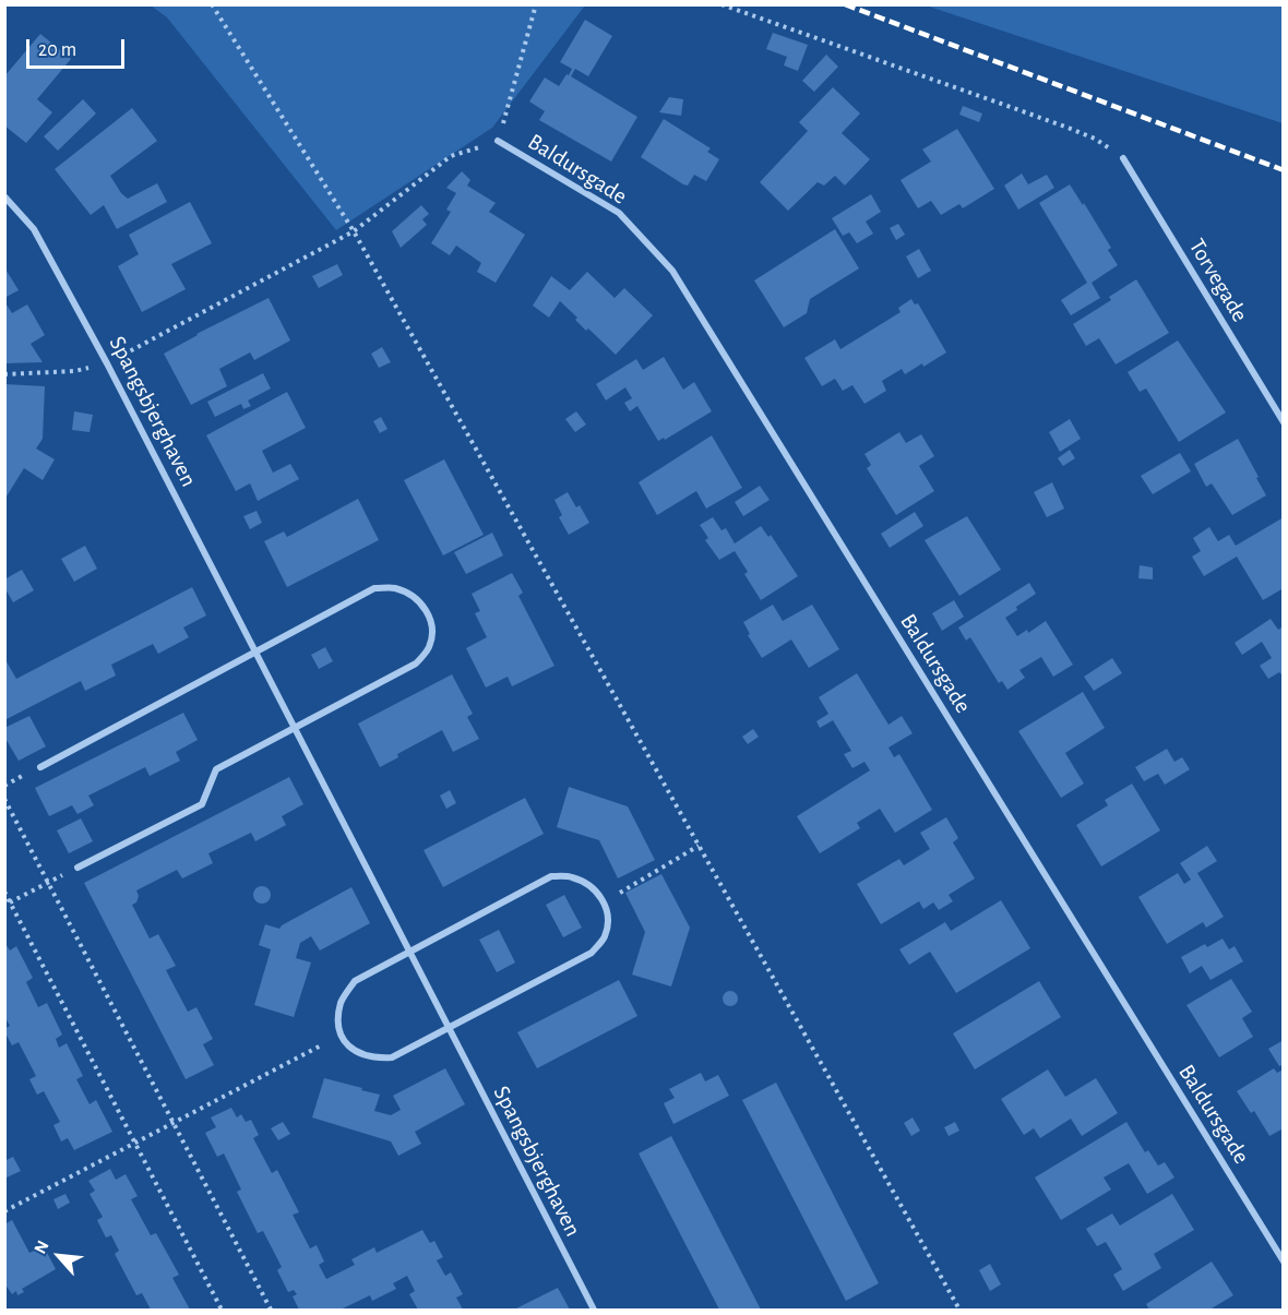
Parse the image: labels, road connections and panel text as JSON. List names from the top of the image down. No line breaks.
{"streets":{"street":["Baldursgade","Torvegade","Spangsbjerghaven"]},"scale_bar":"20 m","north":"top left"}
